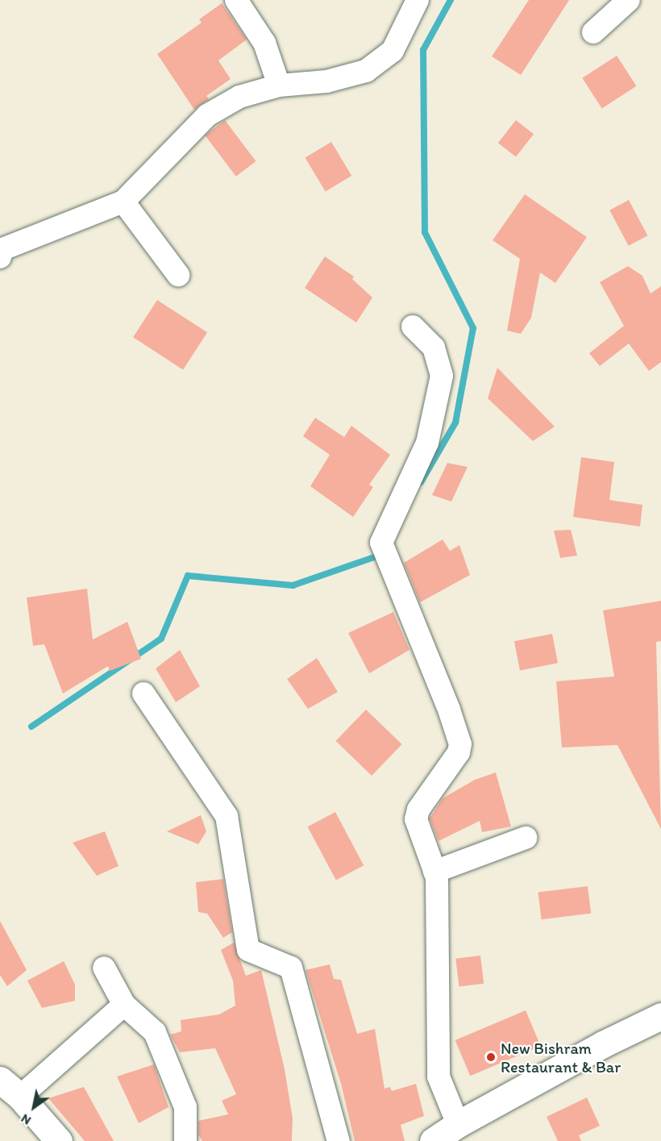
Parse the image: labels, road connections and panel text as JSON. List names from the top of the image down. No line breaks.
{"places":["New Bishram Restaurant & Bar"],"north":"bottom left"}
